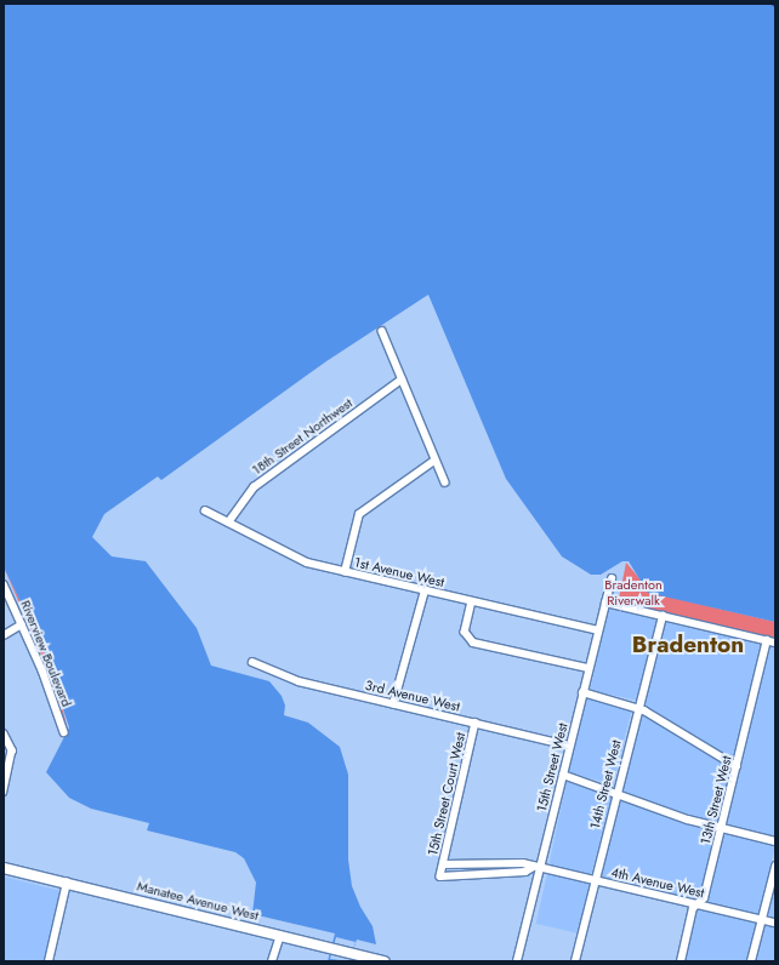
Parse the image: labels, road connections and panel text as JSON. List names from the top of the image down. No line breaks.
{"streets":{"main road":["Manatee Avenue West"],"street":["18th Street Northwest","1st Avenue West","Riverview Boulevard","3rd Avenue West","15th Street West","14th Street West","15th Street Court West","13th Street West","4th Avenue West"]},"crossings":[["18th Street Northwest","1st Avenue West"],["1st Avenue West","15th Street West"],["3rd Avenue West","15th Street West"],["3rd Avenue West","15th Street Court West"],["15th Street West","4th Avenue West"],["14th Street West","4th Avenue West"],["15th Street Court West","4th Avenue West"],["13th Street West","4th Avenue West"]],"districts":["Bradenton"],"parks":["Bradenton Riverwalk"]}
